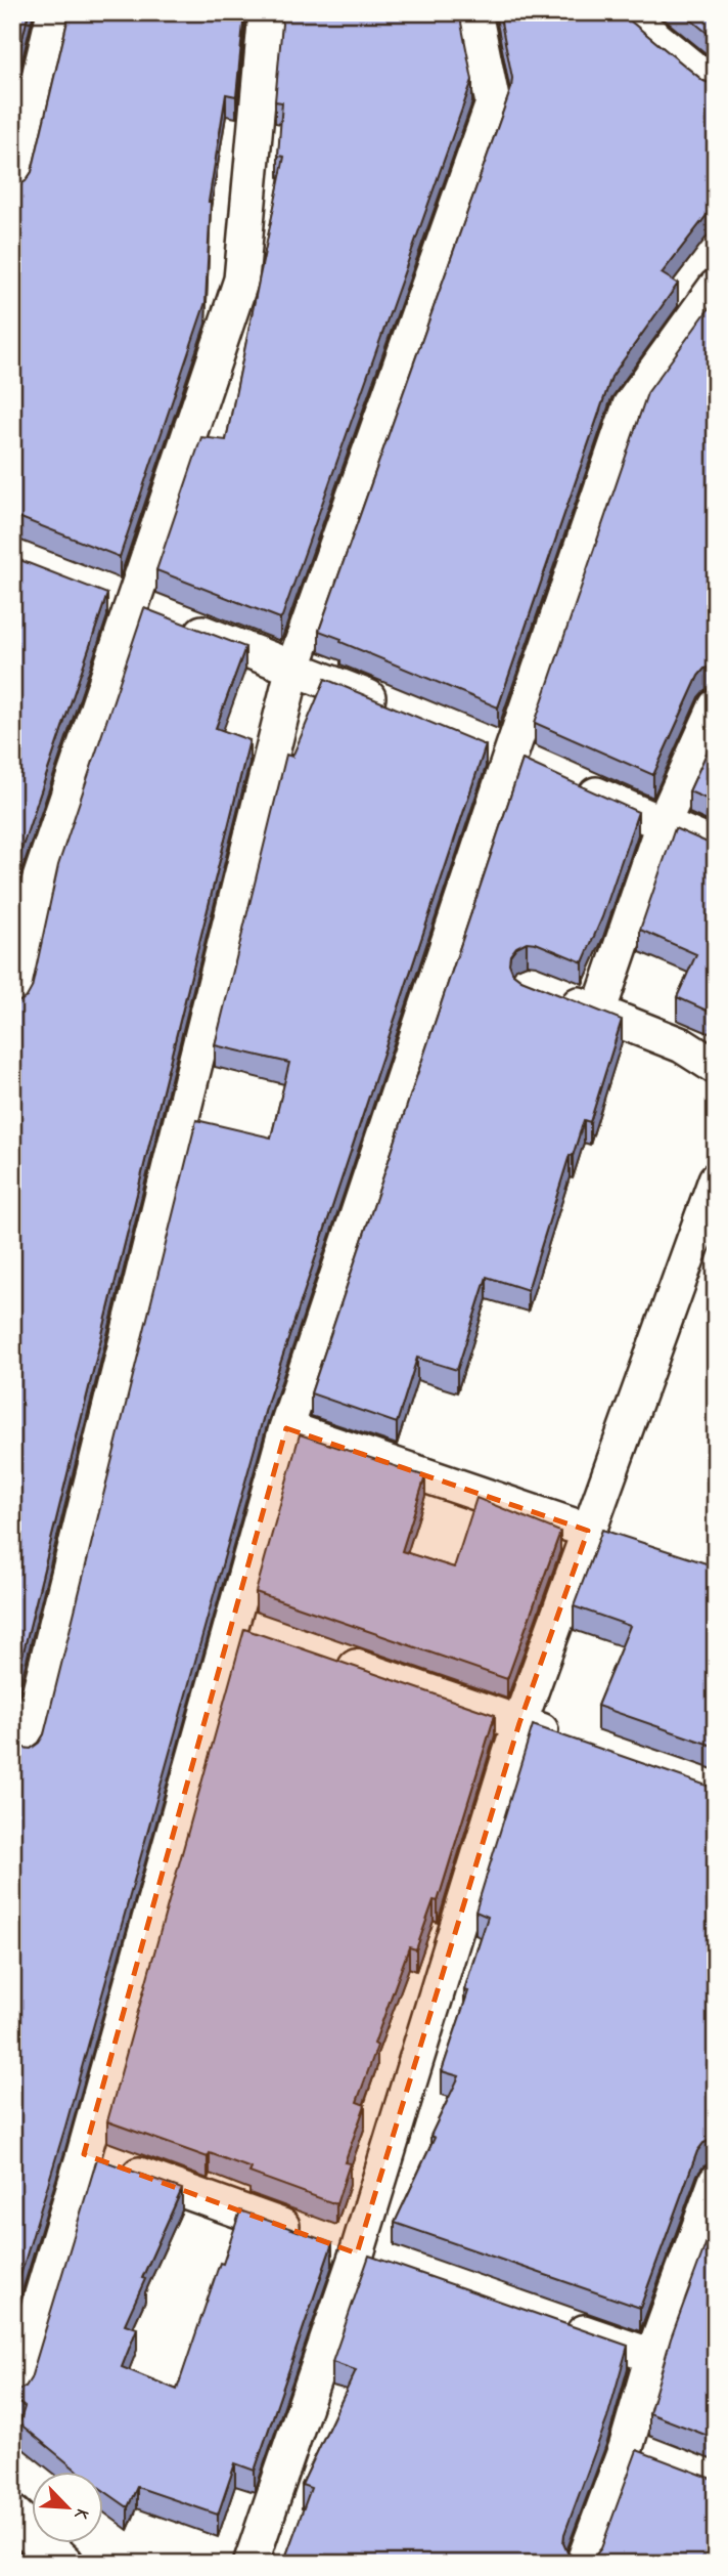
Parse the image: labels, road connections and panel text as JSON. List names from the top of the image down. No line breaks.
{"north":"bottom right"}
